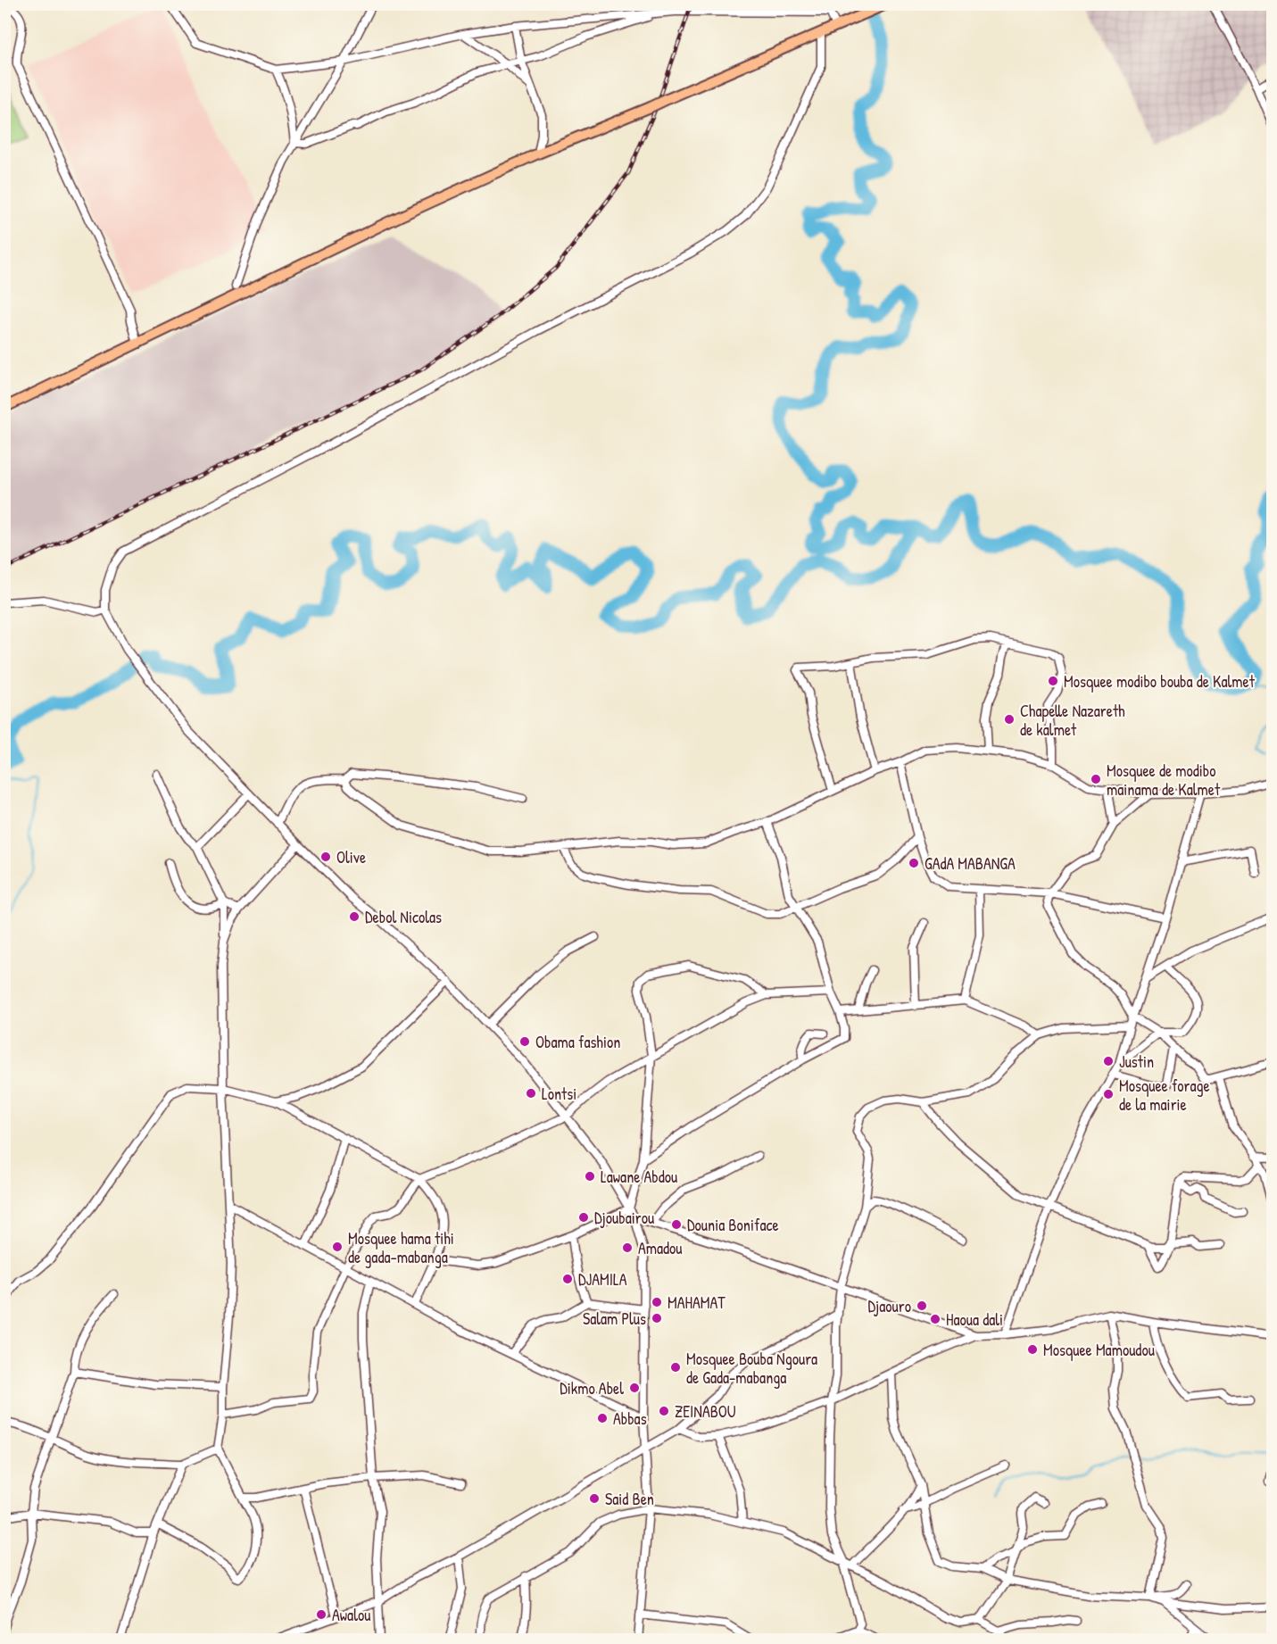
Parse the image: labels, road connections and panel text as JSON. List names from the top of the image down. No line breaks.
{"places":["Mosquee modibo bouba de Kalmet","Chapelle Nazareth de kalmet","Mosquee de modibo mainama de Kalmet","Olive","GAdA MABANGA","Debol Nicolas","Obama fashion","Justin","Lontsi","Mosquee forage de la mairie","Lawane Abdou","Djoubairou","Dounia Boniface","Mosquee hama tihi de gada-mabanga","Amadou","DJAMILA","MAHAMAT","Djaouro","Salam Plus","Haoua dali","Mosquee Mamoudou","Mosquee Bouba Ngoura de Gada-mabanga","Dikmo Abel","ZEINABOU","Abbas","Said Ben","Awalou"]}
